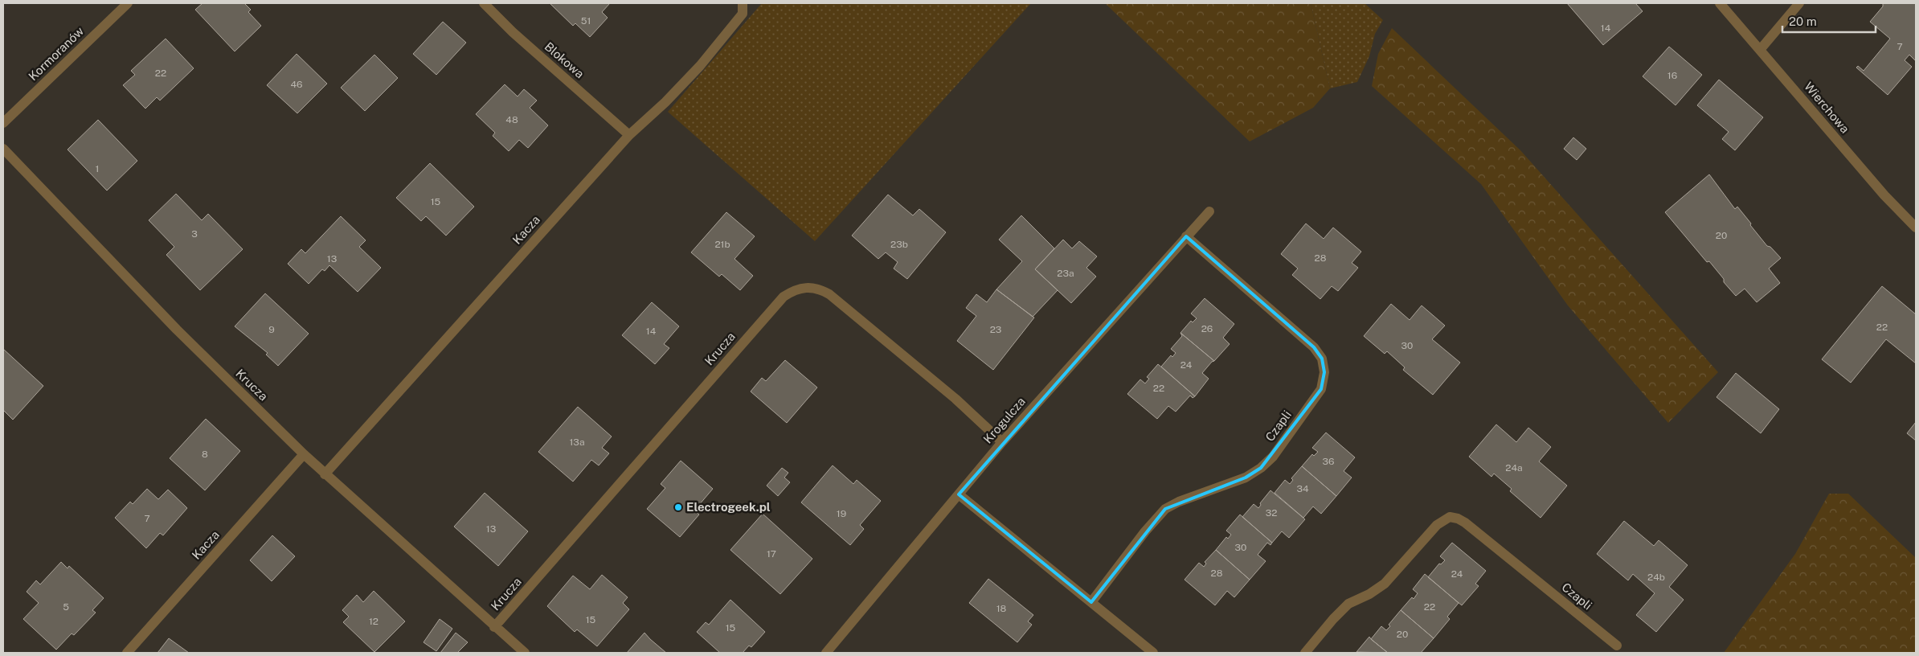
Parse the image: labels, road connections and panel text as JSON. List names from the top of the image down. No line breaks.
{"streets":{"street":["Kormoranów","Blokowa","Wierchowa","Kacza","Krucza","Krogulcza","Czapli"]},"crossings":[["Blokowa","Kacza"],["Kacza","Krucza"],["Krucza","Krogulcza"],["Krogulcza","Czapli"]],"places":["Electrogeek.pl"],"house_numbers":["51","14","7","22","16","46","48","1","15","3","20","21b","23b","28","13","23a","22","26","9","23","14","30","24","22","13a","8","36","24a","34","32","19","7","13","30","17","28","24","24b","5","22","18","15","12","15","20"],"scale_bar":"20 m"}
